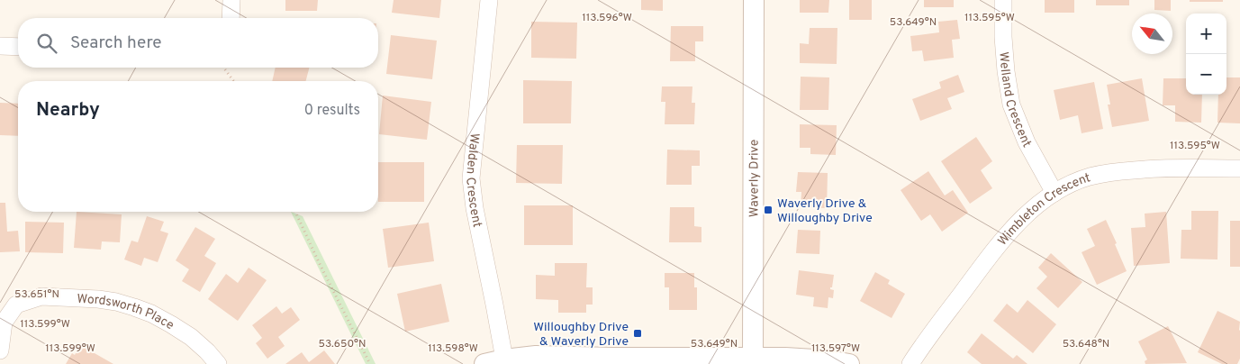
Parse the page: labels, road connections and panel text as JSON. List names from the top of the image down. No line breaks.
{"streets":{"street":["Welland Crescent","Waverly Drive","Walden Crescent","Wimbleton Crescent","Wordsworth Place"]},"crossings":[["Welland Crescent","Wimbleton Crescent"]],"places":{"transit":["Waverly Drive & Willoughby Drive","Willoughby Drive & Waverly Drive"]},"north":"top left","page":{"map_buttons":["+","−"],"search":"Search here","heading":["Nearby","0 results"]},"coordinates":["113.596°W","113.595°W","53.649°N","53.651°N","113.599°W","53.650°N","53.648°N","113.598°W","113.597°W"]}
